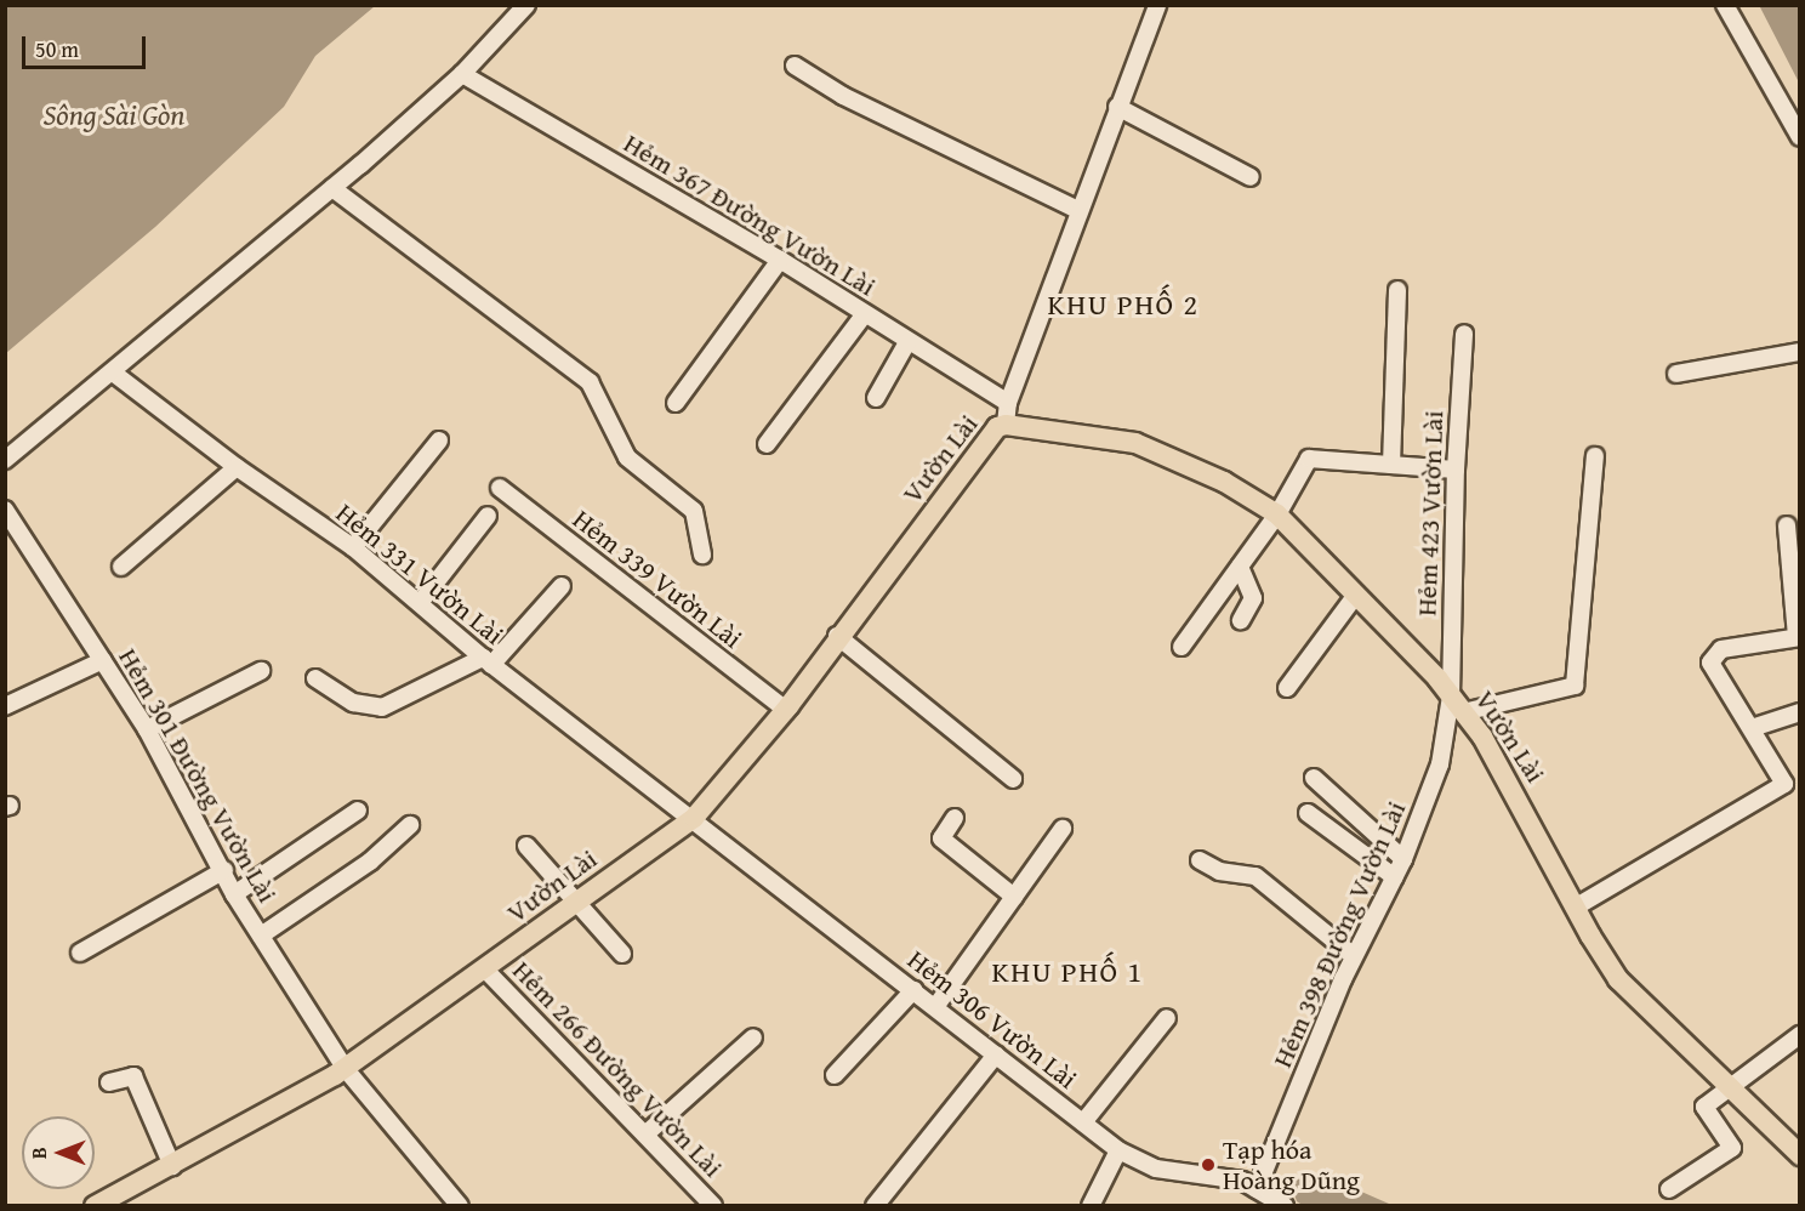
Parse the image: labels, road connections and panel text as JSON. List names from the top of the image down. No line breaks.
{"streets":{"main road":["Vườn Lài"],"street":["Hẻm 367 Đường Vườn Lài","Hẻm 423 Vườn Lài","Hẻm 331 Vườn Lài","Hẻm 339 Vườn Lài","Hẻm 301 Đường Vườn Lài","Hẻm 398 Đường Vườn Lài","Hẻm 306 Vườn Lài","Hẻm 266 Đường Vườn Lài"]},"crossings":[["Vườn Lài","Hẻm 423 Vườn Lài"],["Vườn Lài","Hẻm 331 Vườn Lài"],["Vườn Lài","Hẻm 339 Vườn Lài"],["Vườn Lài","Hẻm 301 Đường Vườn Lài"],["Vườn Lài","Hẻm 398 Đường Vườn Lài"],["Vườn Lài","Hẻm 306 Vườn Lài"],["Vườn Lài","Hẻm 266 Đường Vườn Lài"],["Hẻm 423 Vườn Lài","Hẻm 398 Đường Vườn Lài"],["Hẻm 331 Vườn Lài","Hẻm 306 Vườn Lài"],["Hẻm 398 Đường Vườn Lài","Hẻm 306 Vườn Lài"]],"districts":["KHU PHỐ 2","KHU PHỐ 1"],"water":["Sông Sài Gòn"],"places":["Tạp hóa Hoàng Dũng"],"scale_bar":"50 m","north":"left"}
